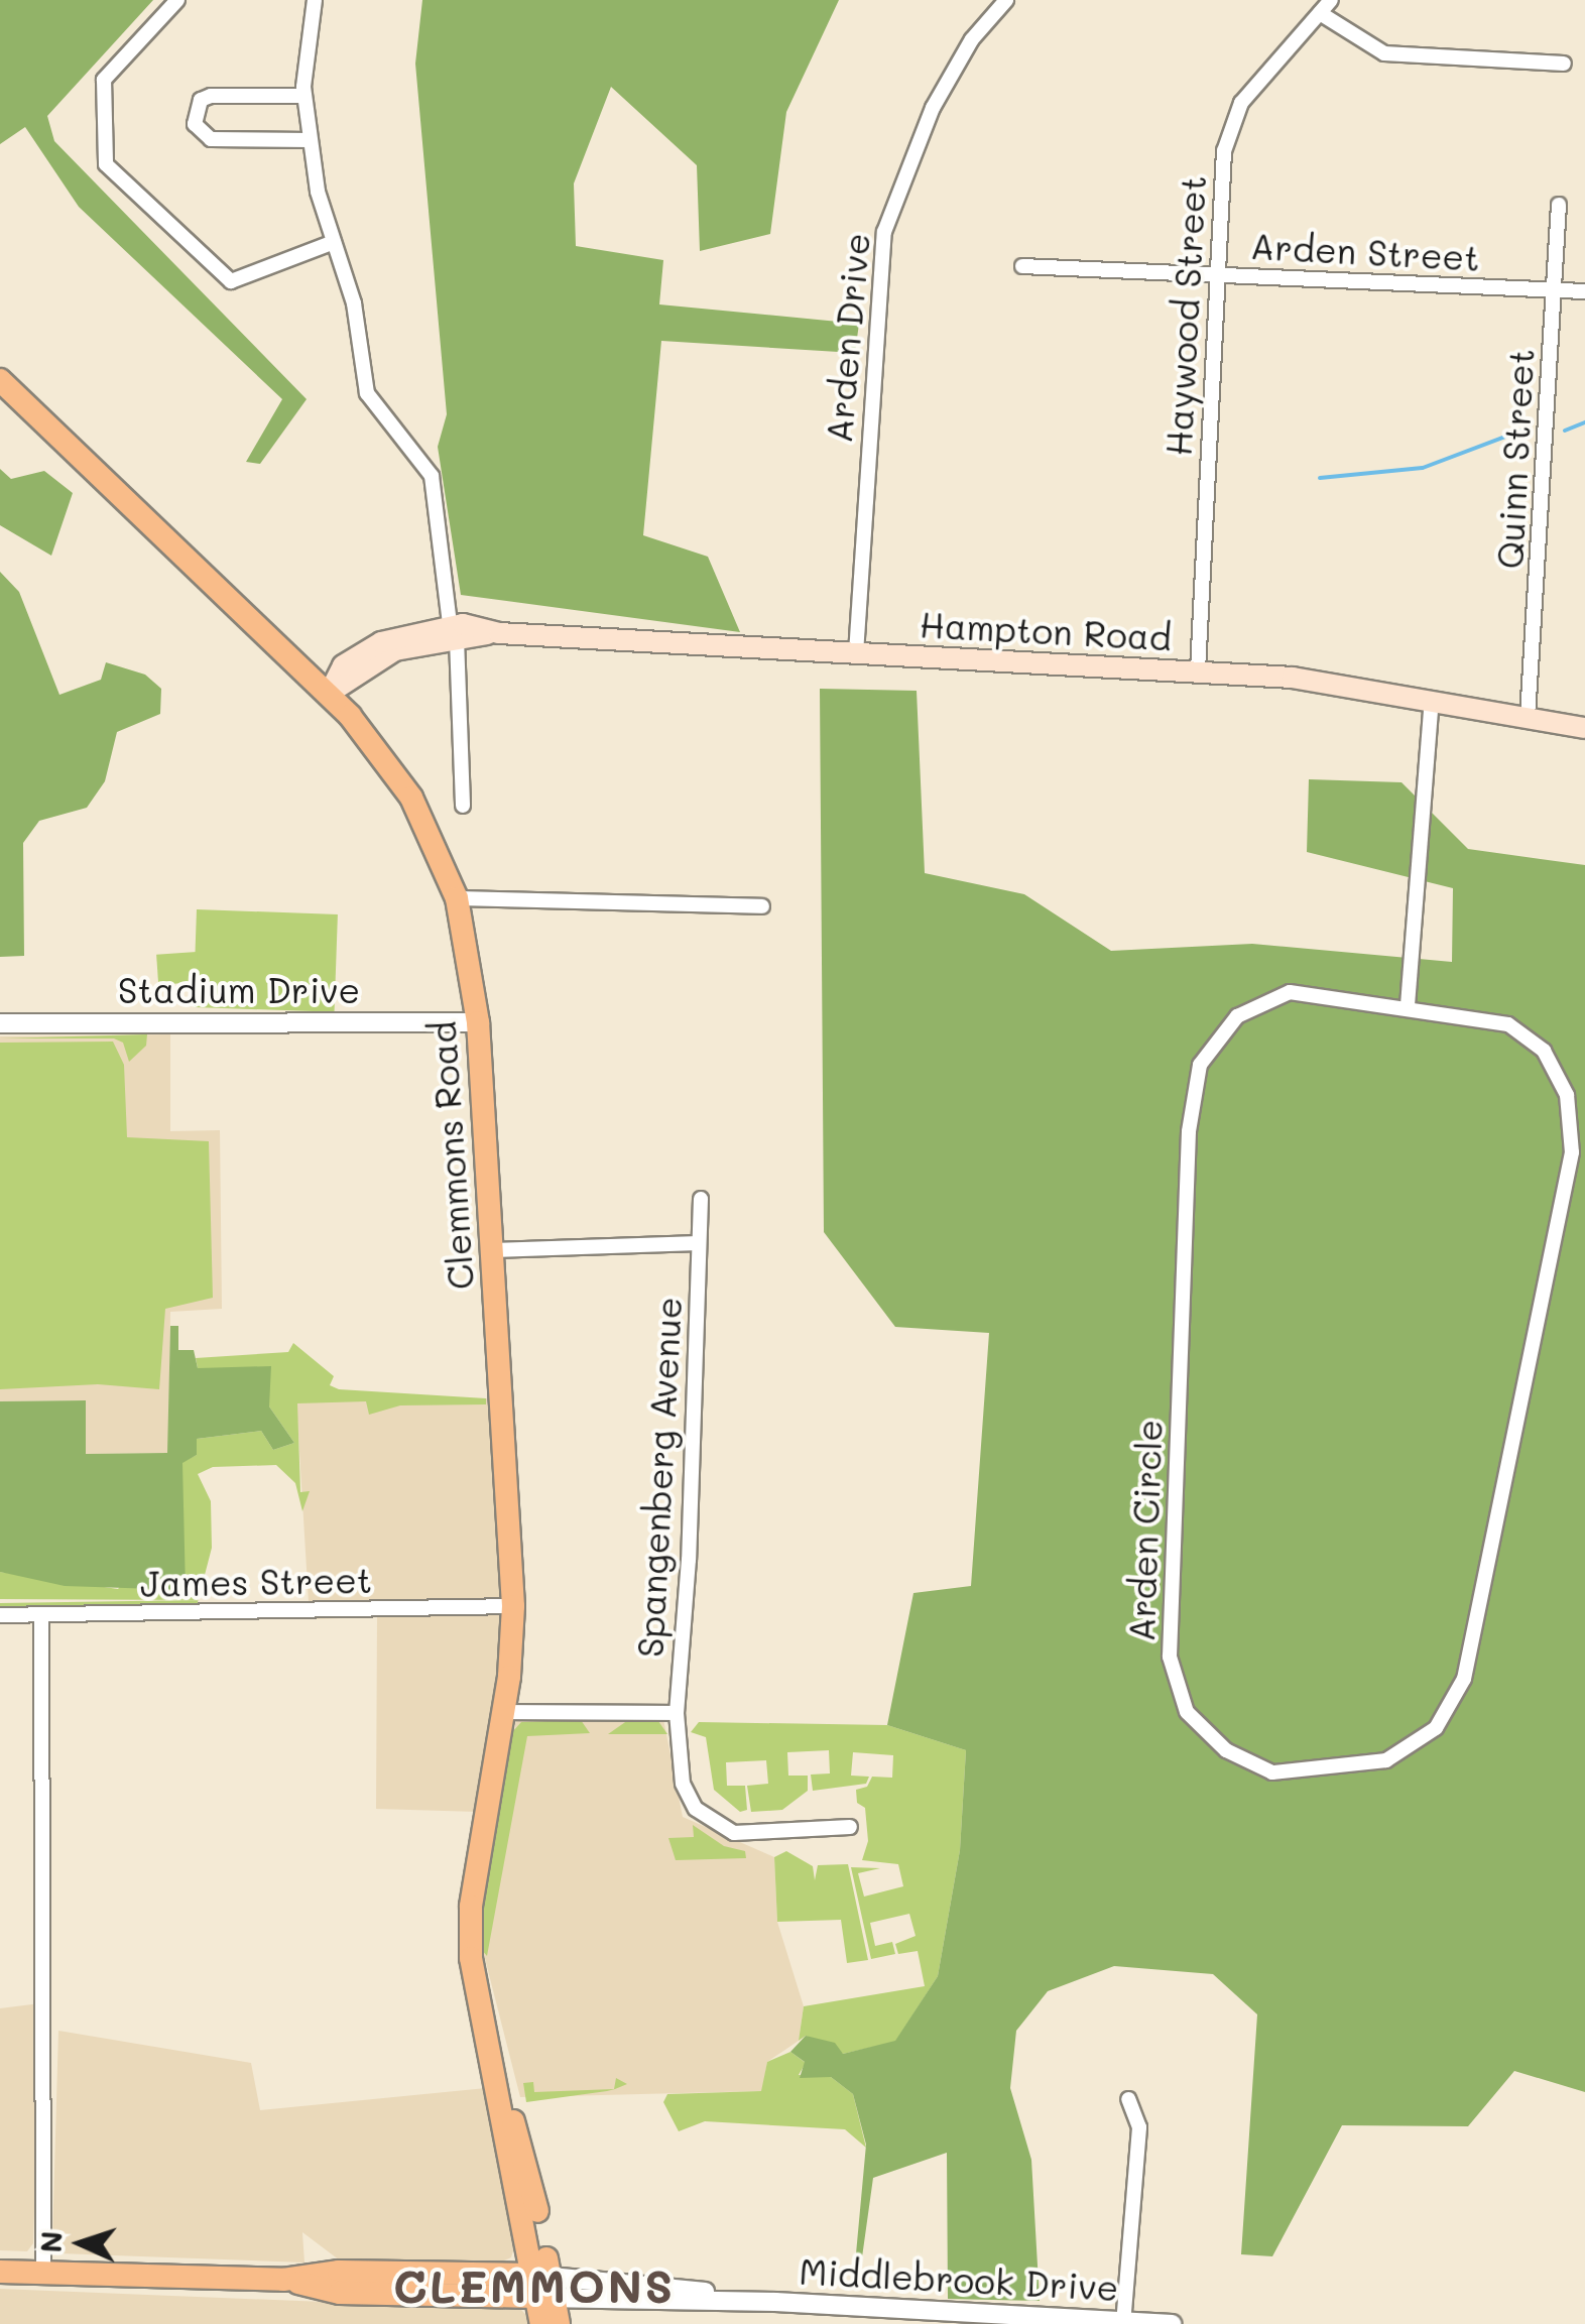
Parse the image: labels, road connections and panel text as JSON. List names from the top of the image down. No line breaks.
{"streets":{"main road":["Hampton Road","Clemmons Road"],"street":["Arden Street","Haywood Street","Arden Drive","Quinn Street","Stadium Drive","Spangenberg Avenue","Arden Circle","James Street","Middlebrook Drive"]},"crossings":[["Arden Street","Haywood Street"],["Arden Street","Quinn Street"],["Haywood Street","Hampton Road"],["Arden Drive","Hampton Road"],["Quinn Street","Hampton Road"],["Hampton Road","Clemmons Road"],["Stadium Drive","Clemmons Road"],["Clemmons Road","Spangenberg Avenue"],["Clemmons Road","James Street"],["Clemmons Road","Middlebrook Drive"]],"districts":["CLEMMONS"],"north":"left"}
